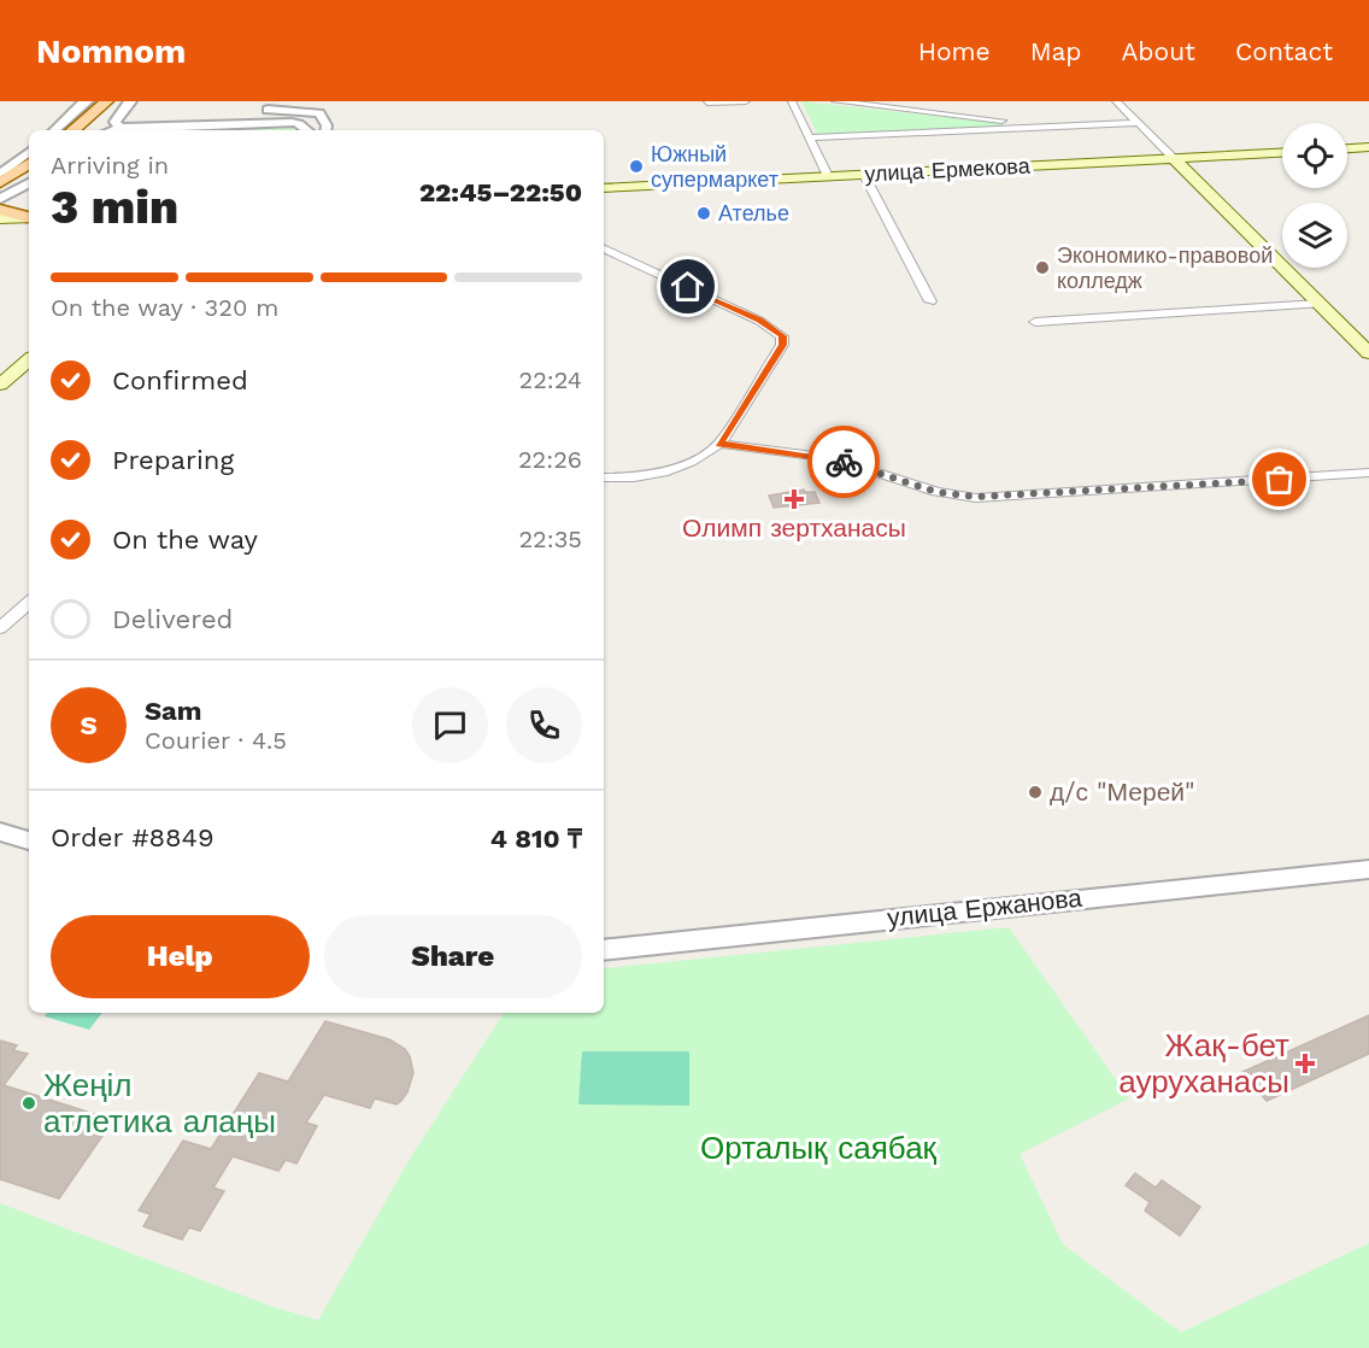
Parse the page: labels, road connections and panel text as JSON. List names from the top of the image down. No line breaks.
{"streets":{"main road":["улица Ермекова"],"street":["улица Ержанова"]},"parks":["Орталық саябақ"],"places":{"other":["Южный супермаркет","Ателье","Экономико-правовой колледж","д/с \"Мерей\"","Жеңіл атлетика алаңы"],"health":["Олимп зертханасы","Жақ-бет ауруханасы"]},"page":{"header":"Nomnom","nav":["Home","Map","About","Contact"],"heading":["3 min","Arriving in","22:45–22:50"],"panel":["Sam","Courier · 4.5","Order #8849","4 810 ₸"],"bar":"On the way · 320 m","list":[["Confirmed","22:24"],["Preparing","22:26"],["On the way","22:35"],"Delivered"],"round":"S","buttons":["Help","Share"]}}
